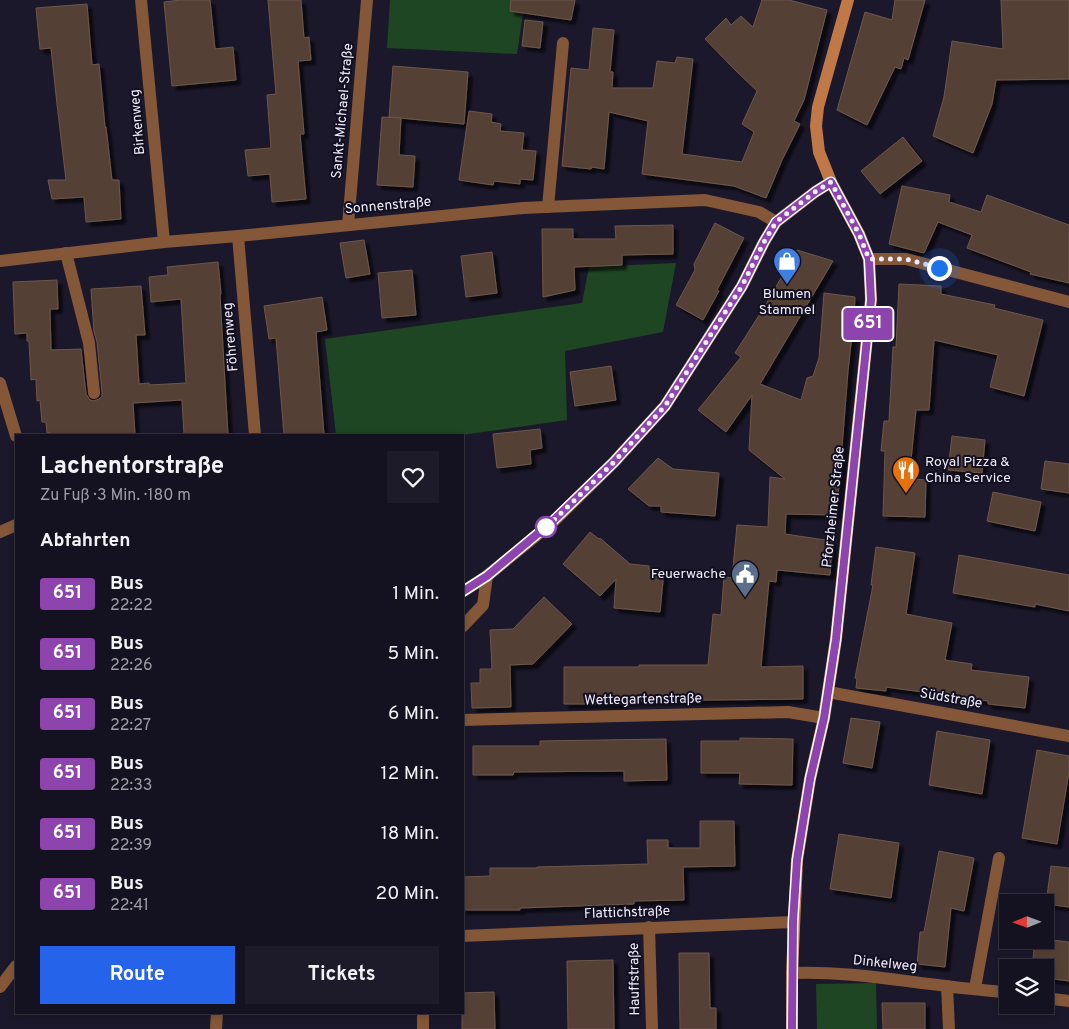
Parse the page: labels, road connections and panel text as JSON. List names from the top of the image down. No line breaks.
{"streets":{"street":["Sankt-Michael-Straße","Birkenweg","Sonnenstraße","Föhrenweg","Pforzheimer Straße","Südstraße","Wettegartenstraße","Flattichstraße","Dinkelweg","Hauffstraße"]},"crossings":[["Sankt-Michael-Straße","Sonnenstraße"],["Birkenweg","Sonnenstraße"],["Sonnenstraße","Föhrenweg"],["Pforzheimer Straße","Südstraße"],["Pforzheimer Straße","Wettegartenstraße"],["Pforzheimer Straße","Flattichstraße"],["Pforzheimer Straße","Dinkelweg"],["Flattichstraße","Hauffstraße"]],"places":{"shop":["Blumen Stammel"],"restaurant":["Royal Pizza & China Service"],"public building":["Feuerwache"]},"lines":["bus line 651"],"north":"left","page":{"on_map":"651","heading":[["Lachentorstraße","Zu Fuß · 3 Min. · 180 m"],"Abfahrten"],"list":[{"mark":"651","name":"Bus","note":"22:22","value":"1 Min."},{"mark":"651","name":"Bus","note":"22:26","value":"5 Min."},{"mark":"651","name":"Bus","note":"22:27","value":"6 Min."},{"mark":"651","name":"Bus","note":"22:33","value":"12 Min."},{"mark":"651","name":"Bus","note":"22:39","value":"18 Min."},{"mark":"651","name":"Bus","note":"22:41","value":"20 Min."}],"buttons":["Route","Tickets"]}}
